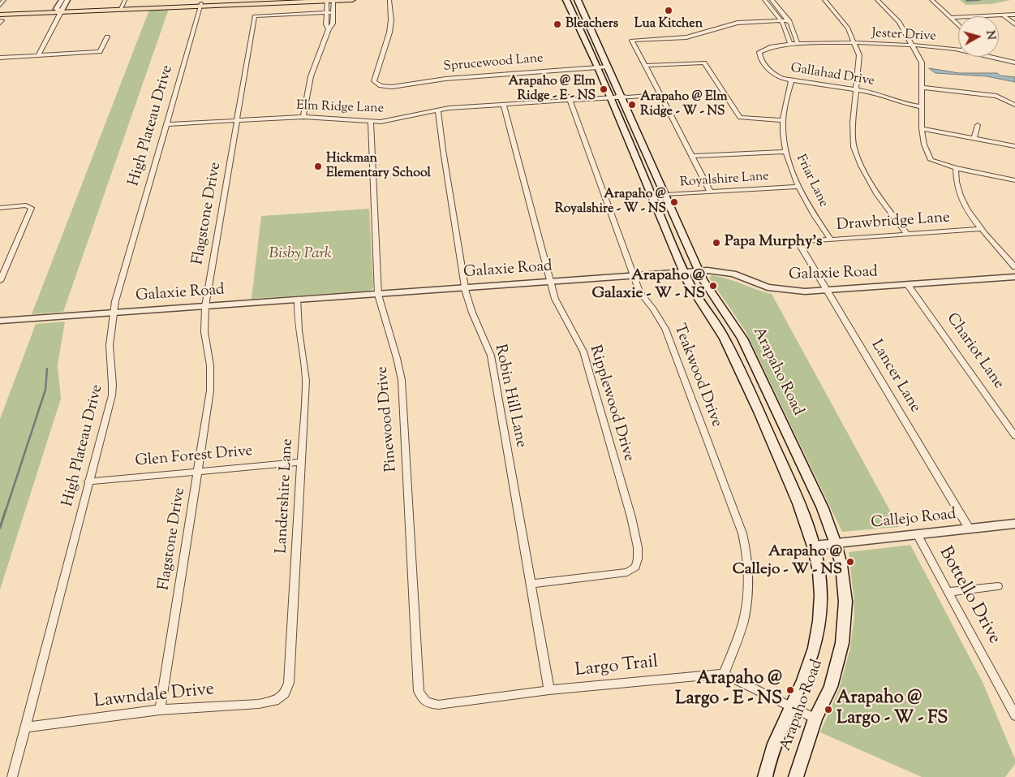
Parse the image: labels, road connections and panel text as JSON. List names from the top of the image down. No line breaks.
{"streets":{"main road":["Arapaho Road"],"street":["Jester Drive","Sprucewood Lane","Gallahad Drive","Elm Ridge Lane","High Plateau Drive","Royalshire Lane","Friar Lane","Flagstone Drive","Drawbridge Lane","Galaxie Road","Chariot Lane","Teakwood Drive","Lancer Lane","Robin Hill Lane","Ripplewood Drive","Pinewood Drive","Glen Forest Drive","Landershire Lane","Callejo Road","Bottello Drive","Largo Trail","Lawndale Drive"]},"crossings":[["Jester Drive","Gallahad Drive"],["Sprucewood Lane","Arapaho Road"],["Gallahad Drive","Friar Lane"],["Elm Ridge Lane","High Plateau Drive"],["Elm Ridge Lane","Flagstone Drive"],["Elm Ridge Lane","Arapaho Road"],["Elm Ridge Lane","Teakwood Drive"],["Elm Ridge Lane","Robin Hill Lane"],["Elm Ridge Lane","Ripplewood Drive"],["Elm Ridge Lane","Pinewood Drive"],["High Plateau Drive","Galaxie Road"],["High Plateau Drive","Glen Forest Drive"],["High Plateau Drive","Lawndale Drive"],["Royalshire Lane","Friar Lane"],["Royalshire Lane","Arapaho Road"],["Friar Lane","Drawbridge Lane"],["Flagstone Drive","Galaxie Road"],["Flagstone Drive","Glen Forest Drive"],["Flagstone Drive","Lawndale Drive"],["Drawbridge Lane","Lancer Lane"],["Galaxie Road","Chariot Lane"],["Galaxie Road","Arapaho Road"],["Galaxie Road","Teakwood Drive"],["Galaxie Road","Lancer Lane"],["Galaxie Road","Robin Hill Lane"],["Galaxie Road","Ripplewood Drive"],["Galaxie Road","Pinewood Drive"],["Galaxie Road","Landershire Lane"],["Arapaho Road","Callejo Road"],["Teakwood Drive","Largo Trail"],["Lancer Lane","Callejo Road"],["Robin Hill Lane","Ripplewood Drive"],["Robin Hill Lane","Largo Trail"],["Pinewood Drive","Largo Trail"],["Glen Forest Drive","Landershire Lane"],["Landershire Lane","Lawndale Drive"],["Callejo Road","Bottello Drive"]],"parks":["Bisby Park"],"places":["Lua Kitchen","Bleachers","Arapaho @ Elm Ridge - E - NS","Arapaho @ Elm Ridge - W - NS","Hickman Elementary School","Arapaho @ Royalshire - W - NS","Papa Murphy's","Arapaho @ Galaxie - W - NS","Arapaho @ Callejo - W - NS","Arapaho @ Largo - E - NS","Arapaho @ Largo - W - FS"],"north":"right"}
